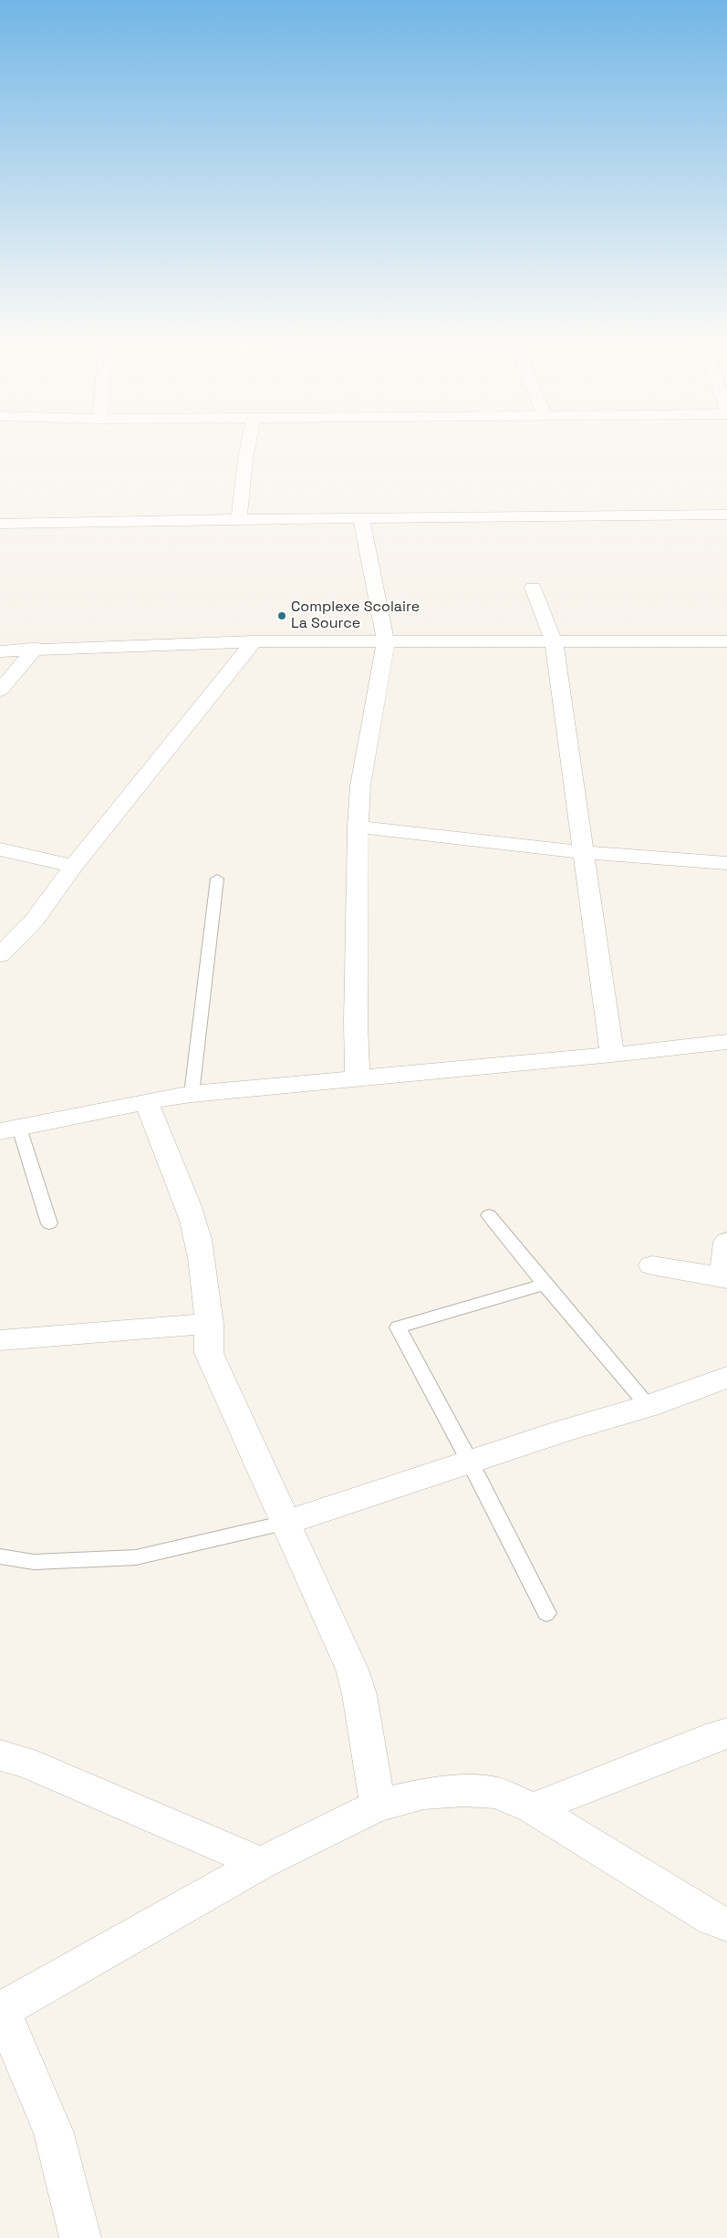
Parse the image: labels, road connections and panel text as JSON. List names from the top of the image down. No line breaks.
{"places":["Complexe Scolaire La Source"]}
